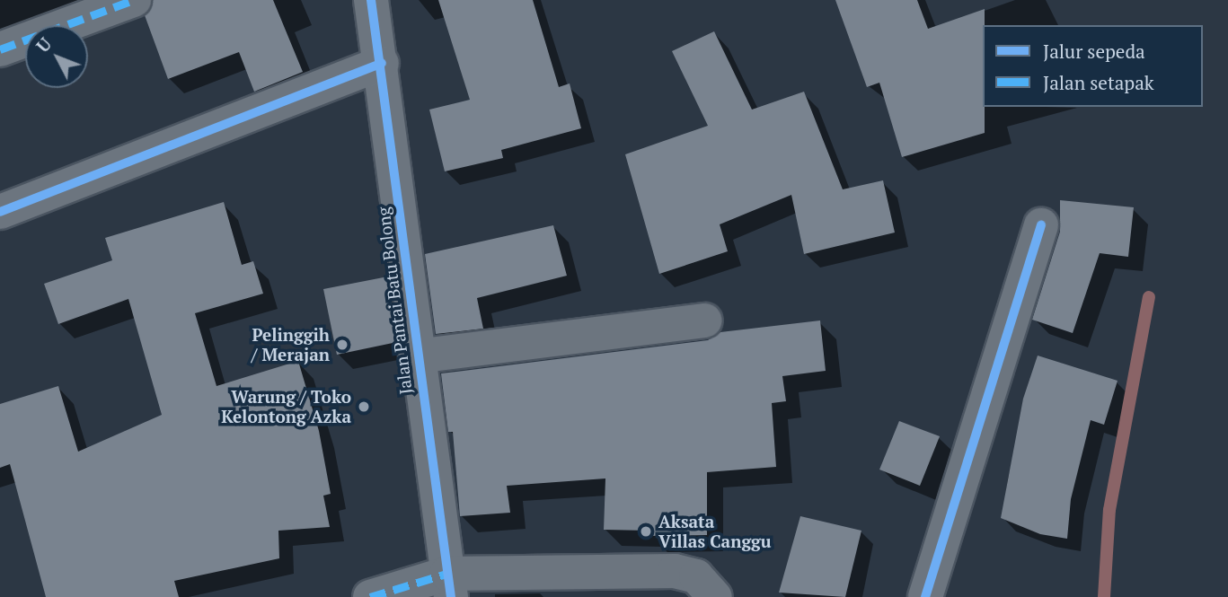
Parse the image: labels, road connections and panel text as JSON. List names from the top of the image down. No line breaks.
{"streets":{"street":["Jalan Pantai Batu Bolong"]},"places":["Pelinggih / Merajan","Warung / Toko Kelontong Azka","Aksata Villas Canggu"],"legend":["Jalur sepeda","Jalan setapak"],"north":"top left"}
